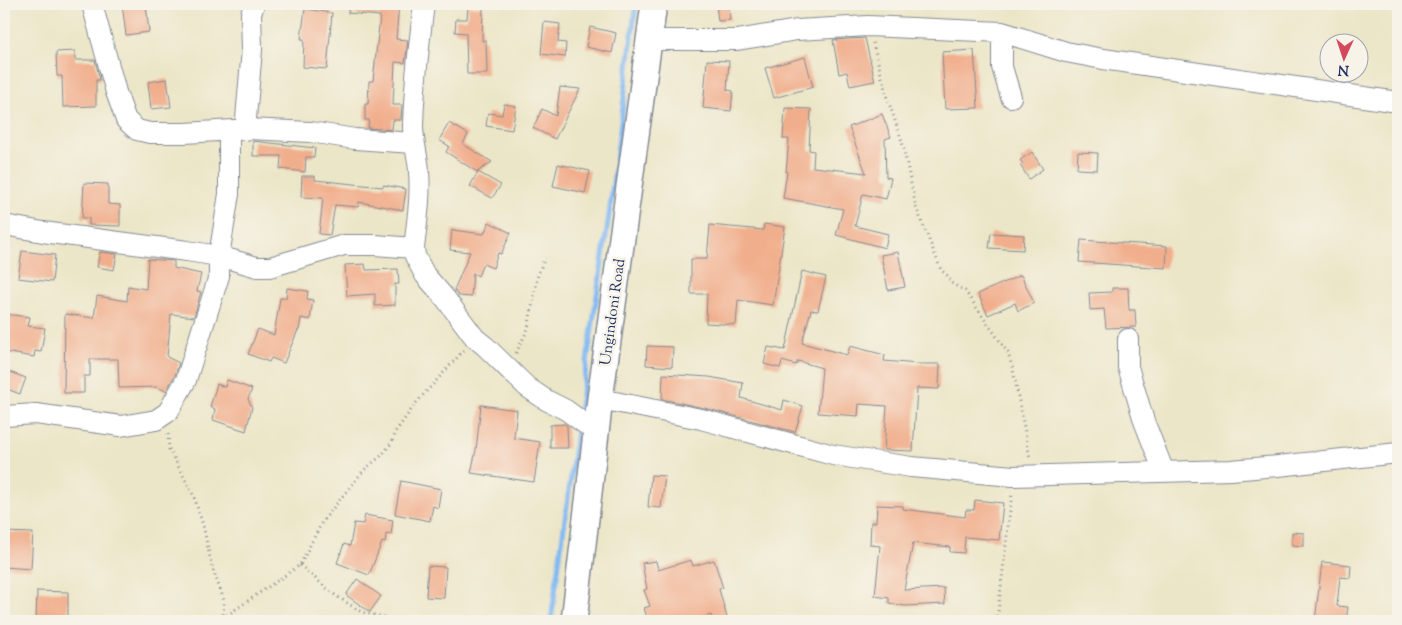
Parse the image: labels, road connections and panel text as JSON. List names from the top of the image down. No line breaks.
{"streets":{"main road":["Ungindoni Road"]},"north":"bottom"}
